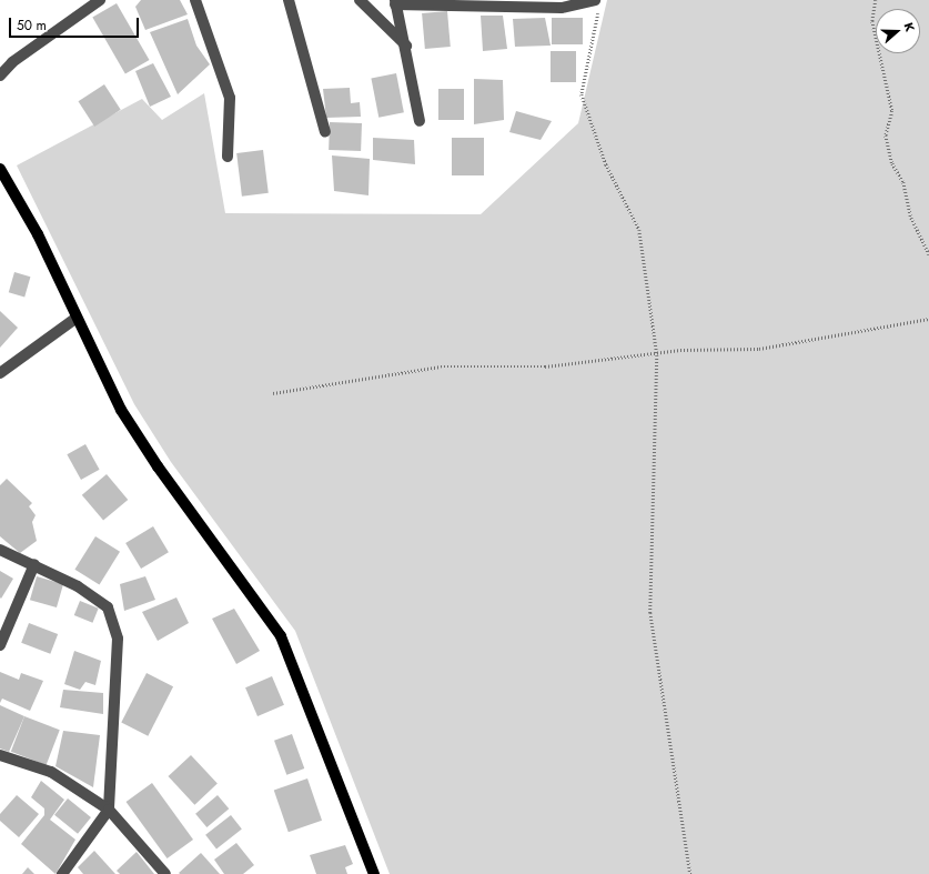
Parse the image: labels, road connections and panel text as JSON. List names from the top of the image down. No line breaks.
{"scale_bar":"50 m","north":"right"}
